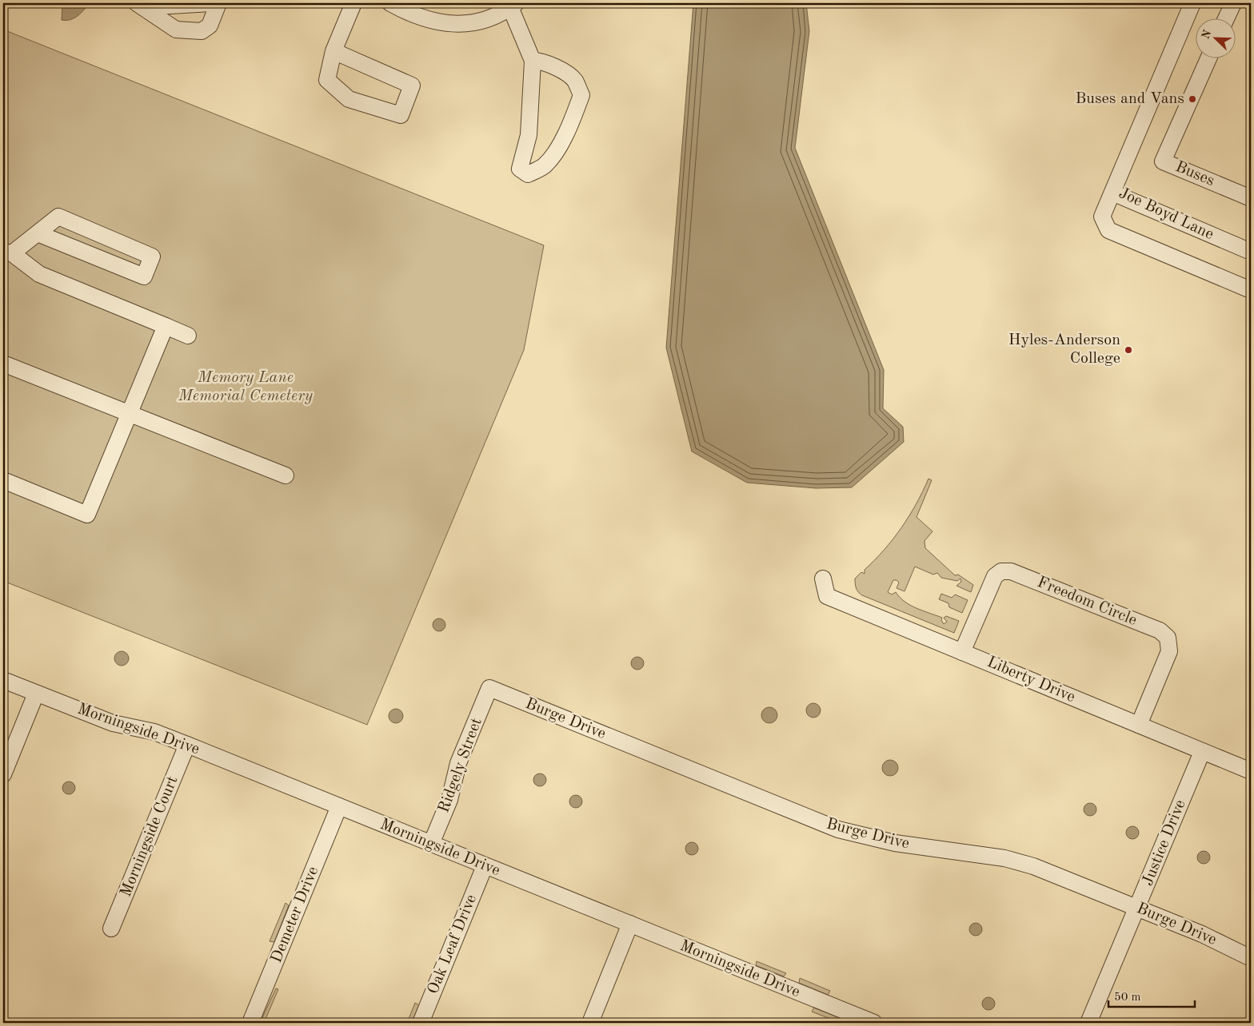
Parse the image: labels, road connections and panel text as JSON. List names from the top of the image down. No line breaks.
{"streets":{"street":["Buses","Joe Boyd Lane","Freedom Circle","Liberty Drive","Burge Drive","Morningside Drive","Ridgely Street","Morningside Court","Justice Drive","Demeter Drive","Oak Leaf Drive"]},"crossings":[["Freedom Circle","Liberty Drive"],["Liberty Drive","Justice Drive"],["Burge Drive","Ridgely Street"],["Burge Drive","Justice Drive"],["Morningside Drive","Ridgely Street"],["Morningside Drive","Morningside Court"],["Morningside Drive","Demeter Drive"],["Morningside Drive","Oak Leaf Drive"]],"parks":["Memory Lane Memorial Cemetery"],"places":["Buses and Vans","Hyles-Anderson College"],"scale_bar":"50 m","north":"top left"}
